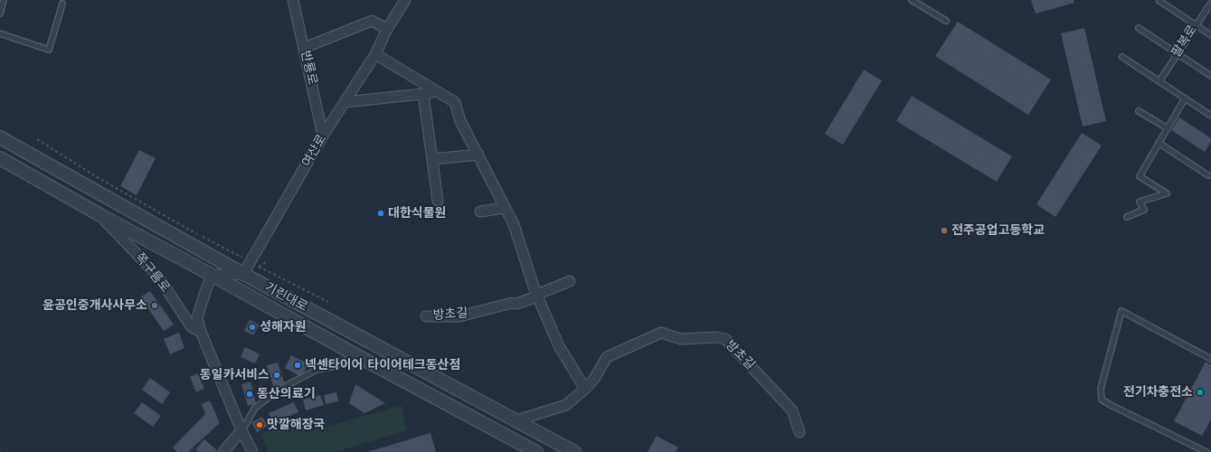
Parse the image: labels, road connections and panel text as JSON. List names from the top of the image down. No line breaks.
{"streets":{"street":["반룡로","여산로","쪽구름로","기린대로","방초길"],"lane":["팔복로"]},"crossings":[["반룡로","여산로"],["여산로","기린대로"],["쪽구름로","기린대로"],["기린대로","방초길"]],"places":["대한식물원","전주공업고등학교","윤공인중개사사무소","성해자원","넥센타이어 타이어테크동산점","동일카서비스","전기차충전소","동산의료기","맛깔해장국"]}
